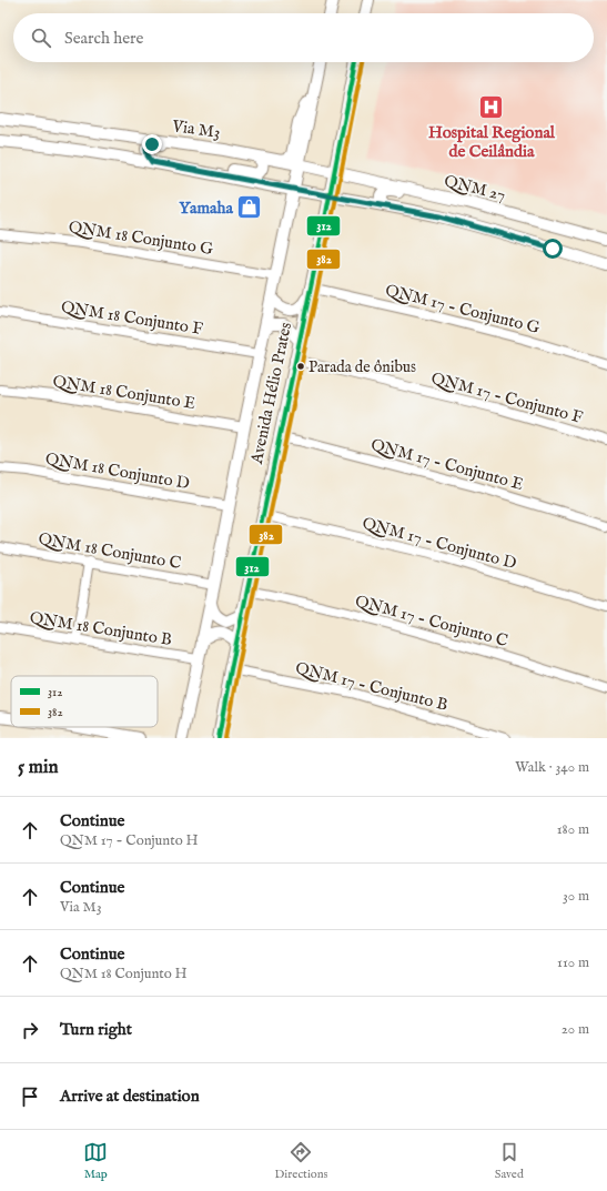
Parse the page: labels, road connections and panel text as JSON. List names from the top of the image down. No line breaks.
{"streets":{"main road":["Via M3","QNM 27","Avenida Hélio Prates"],"street":["QNM 18 Conjunto G","QNM 17 - Conjunto G","QNM 18 Conjunto F","QNM 18 Conjunto E","QNM 17 - Conjunto F","QNM 17 - Conjunto E","QNM 18 Conjunto D","QNM 17 - Conjunto D","QNM 18 Conjunto C","QNM 17 - Conjunto C","QNM 18 Conjunto B","QNM 17 - Conjunto B"]},"crossings":[["Via M3","QNM 27"],["Via M3","Avenida Hélio Prates"],["QNM 27","Avenida Hélio Prates"],["QNM 18 Conjunto G","Avenida Hélio Prates"],["QNM 17 - Conjunto G","Avenida Hélio Prates"],["QNM 18 Conjunto F","Avenida Hélio Prates"],["QNM 18 Conjunto E","Avenida Hélio Prates"],["Avenida Hélio Prates","QNM 17 - Conjunto F"],["Avenida Hélio Prates","QNM 17 - Conjunto E"],["Avenida Hélio Prates","QNM 18 Conjunto D"],["Avenida Hélio Prates","QNM 17 - Conjunto D"],["Avenida Hélio Prates","QNM 18 Conjunto C"],["Avenida Hélio Prates","QNM 17 - Conjunto C"],["Avenida Hélio Prates","QNM 18 Conjunto B"],["Avenida Hélio Prates","QNM 17 - Conjunto B"]],"places":{"hospital":["Hospital Regional de Ceilândia"],"shop":["Yamaha"],"other":["Parada de ônibus"]},"lines":["transit line 312","transit line 382"],"legend":["312","382"],"page":{"search":"Search here","heading":["5 min","Walk · 340 m"],"list":[["Continue","QNM 17 - Conjunto H","180 m"],["Continue","Via M3","30 m"],["Continue","QNM 18 Conjunto H","110 m"],["Turn right","20 m"],"Arrive at destination"],"nav":["Map","Directions","Saved"]}}
